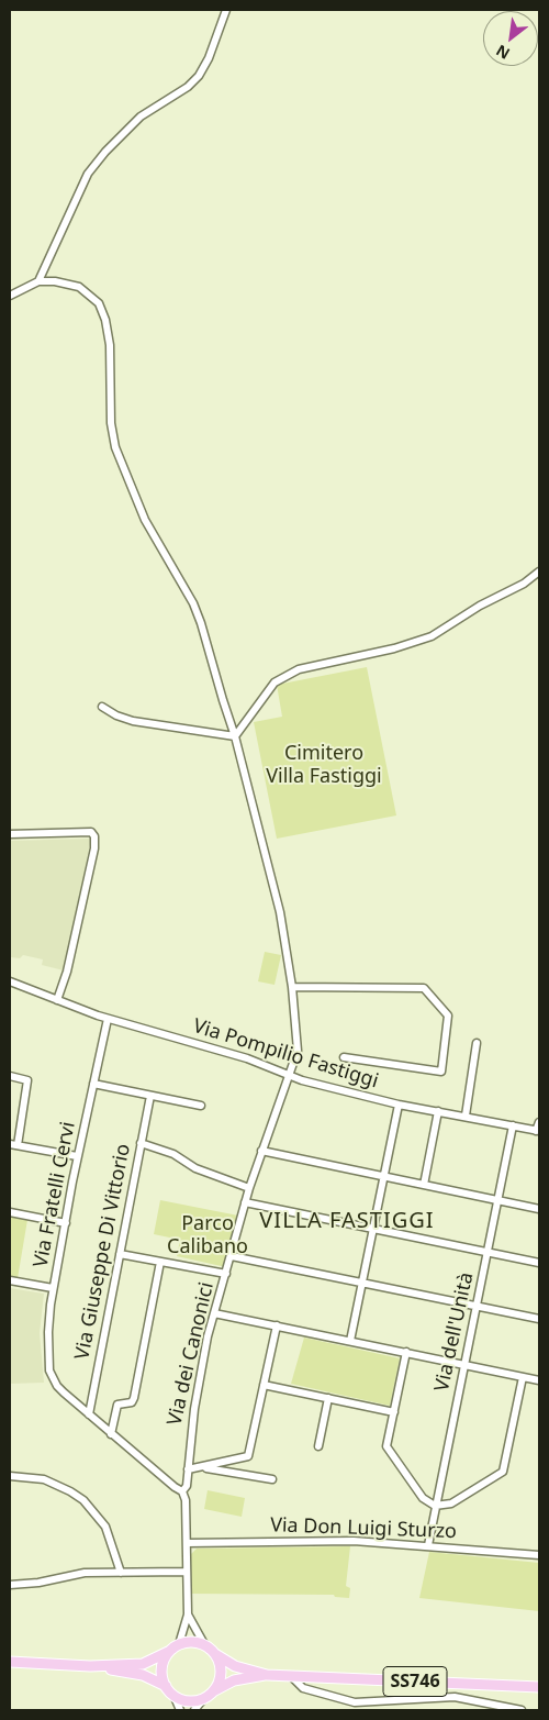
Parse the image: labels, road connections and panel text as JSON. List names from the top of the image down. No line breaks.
{"streets":{"main road":["SS746"],"street":["Via Pompilio Fastiggi","Via Fratelli Cervi","Via Giuseppe Di Vittorio","Via dell'Unità","Via dei Canonici","Via Don Luigi Sturzo"]},"crossings":[["Via Pompilio Fastiggi","Via Fratelli Cervi"],["Via Pompilio Fastiggi","Via dell'Unità"],["Via Pompilio Fastiggi","Via dei Canonici"],["Via Fratelli Cervi","Via Giuseppe Di Vittorio"],["Via dell'Unità","Via Don Luigi Sturzo"],["Via dei Canonici","Via Don Luigi Sturzo"],["Via dei Canonici","SS746"]],"districts":["VILLA FASTIGGI"],"parks":["Cimitero Villa Fastiggi","Parco Calibano"],"north":"bottom left"}
